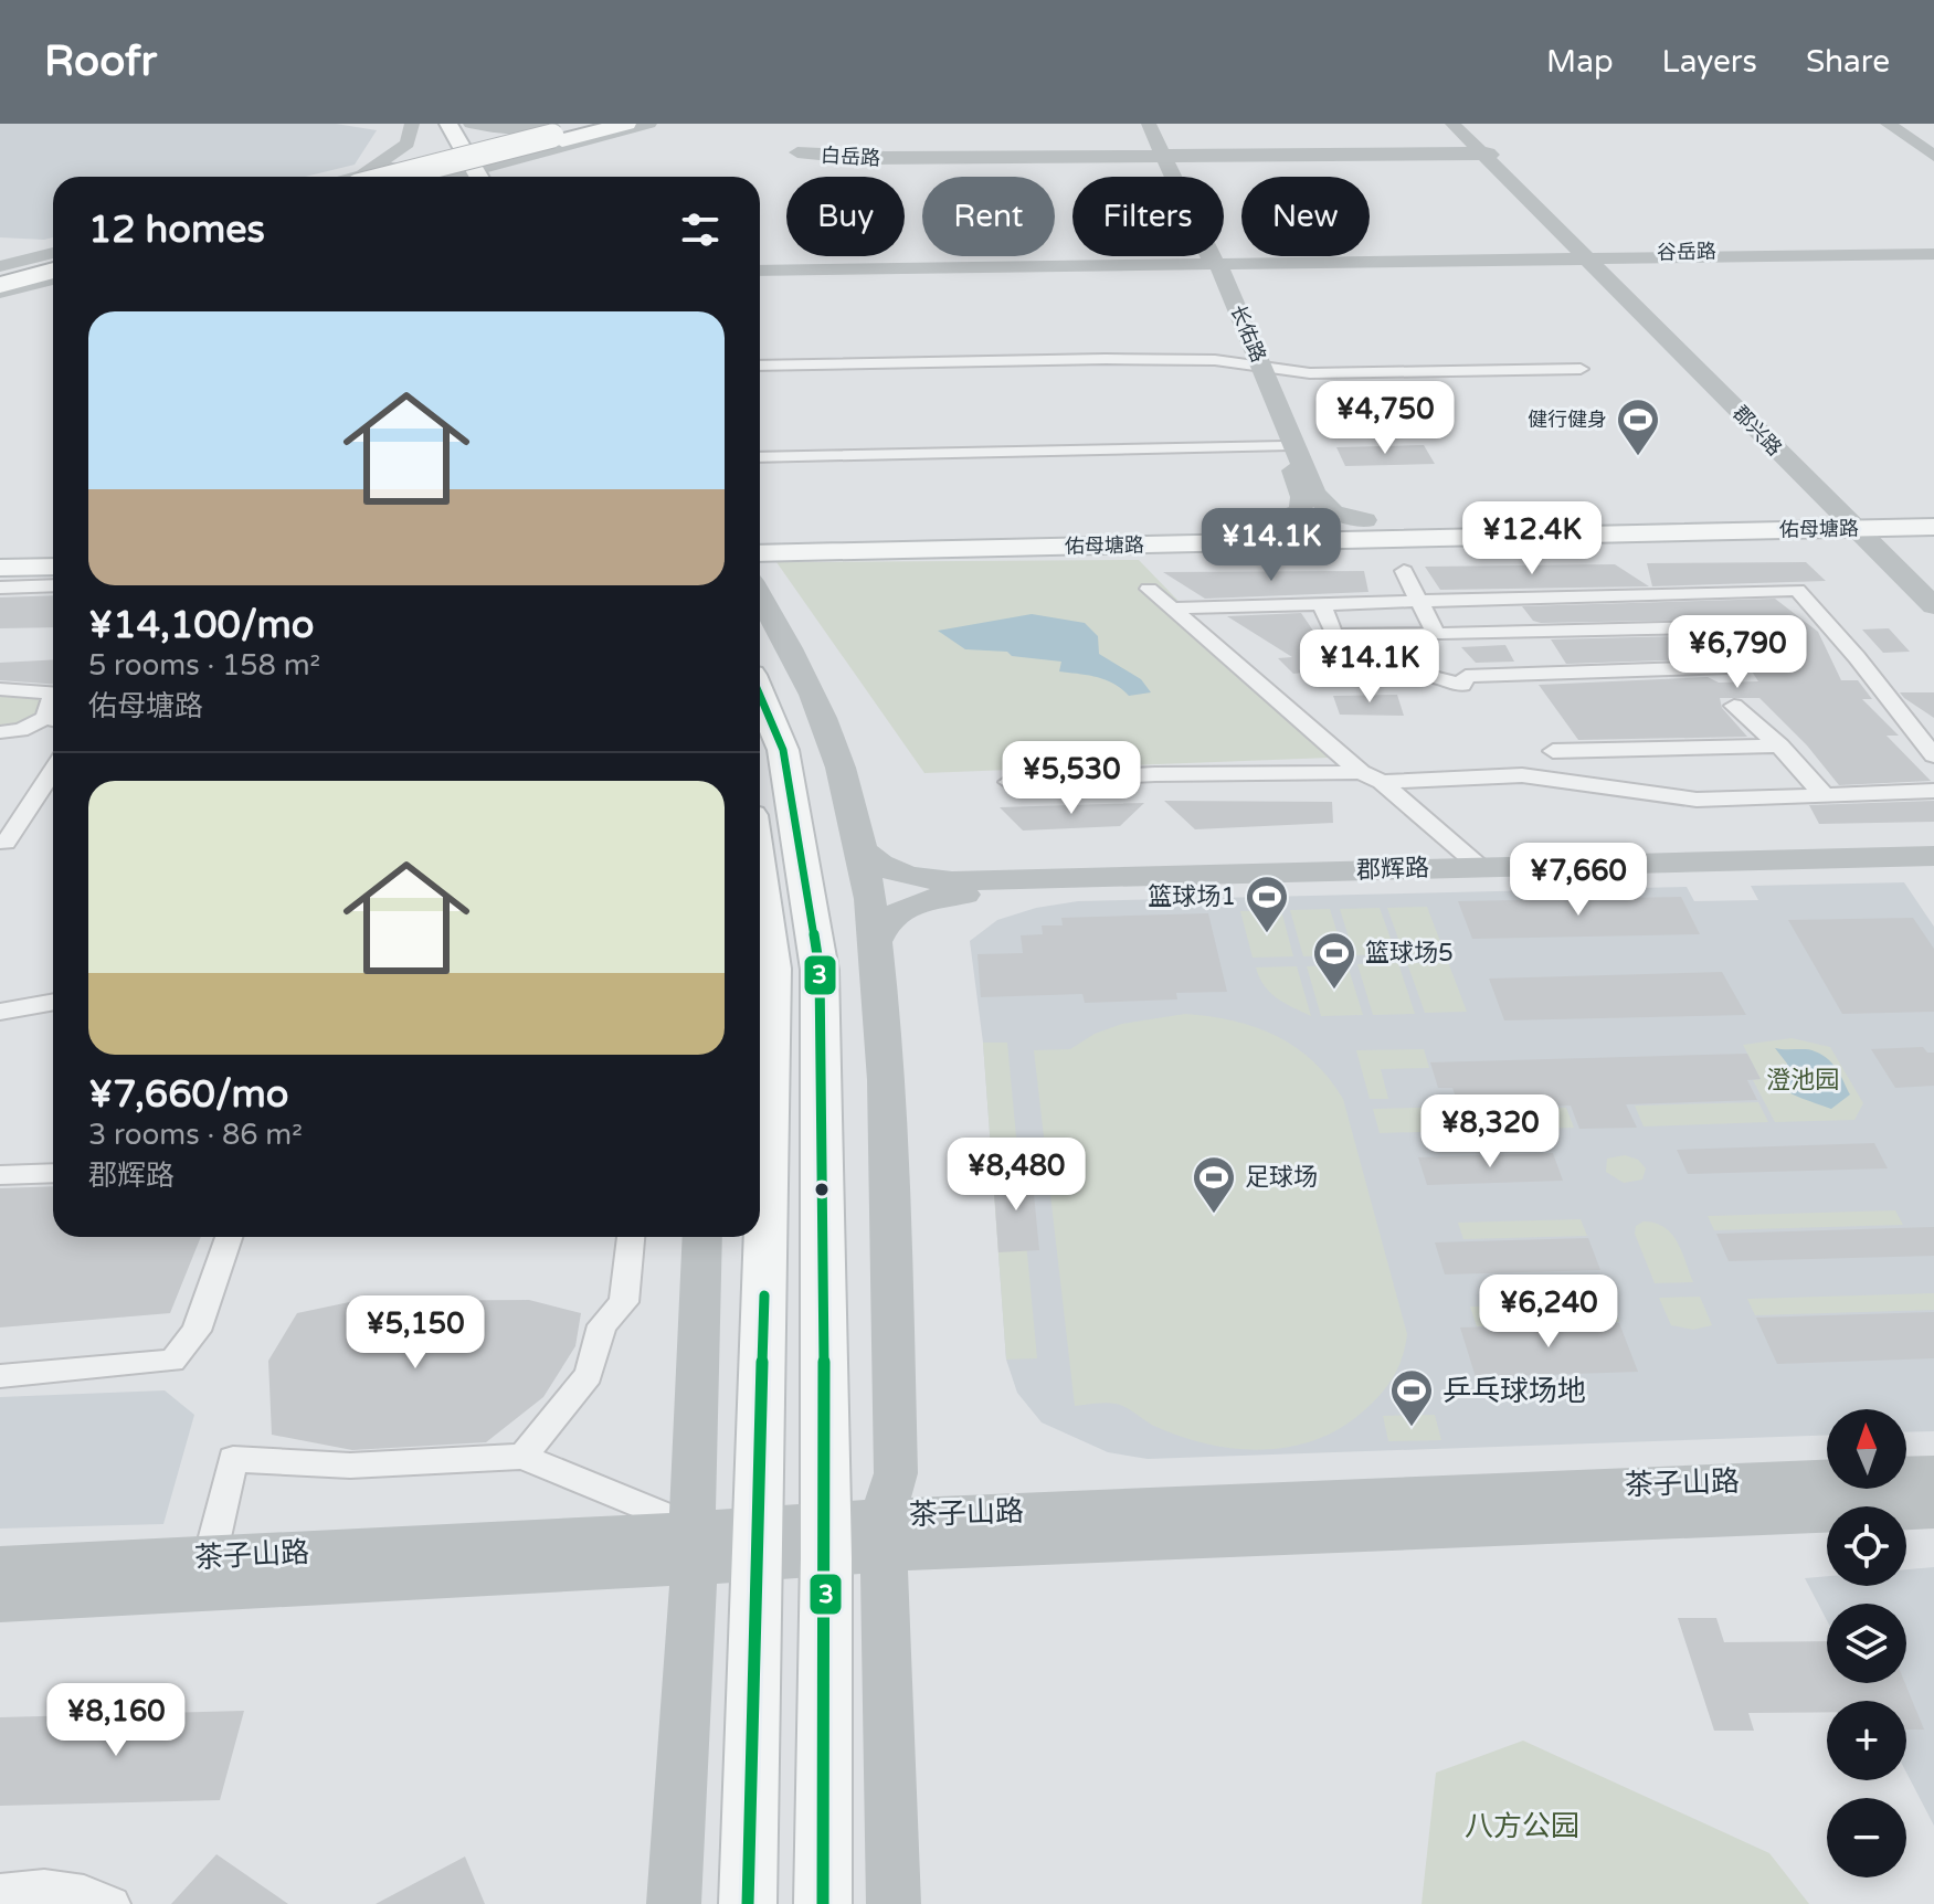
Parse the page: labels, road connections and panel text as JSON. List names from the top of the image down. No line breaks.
{"streets":{"main road":["白岳路","长佑路","郡兴路","佑母塘路","郡辉路","茶子山路"]},"crossings":[["白岳路","长佑路"],["白岳路","郡兴路"],["长佑路","佑母塘路"],["郡兴路","佑母塘路"]],"parks":["澄池园","八方公园"],"places":{"sports":["健行健身","篮球场1","篮球场5","足球场","乒乓球场地"]},"lines":["transit line 3"],"north":"top","page":{"header":"Roofr","nav":["Map","Layers","Share"],"chip":["Buy","Rent","Filters","New"],"heading":"12 homes","list":[{"name":"¥14,100/mo","note":"5 rooms · 158 m² · 佑母塘路"},{"name":"¥7,660/mo","note":"3 rooms · 86 m² · 郡辉路"}],"price":["¥4,750","¥12.4K","¥14.1K","¥6,790","¥14.1K","¥5,530","¥7,660","¥8,320","¥8,480","¥6,240","¥5,150","¥8,160"],"map_buttons":["+","−"]}}
